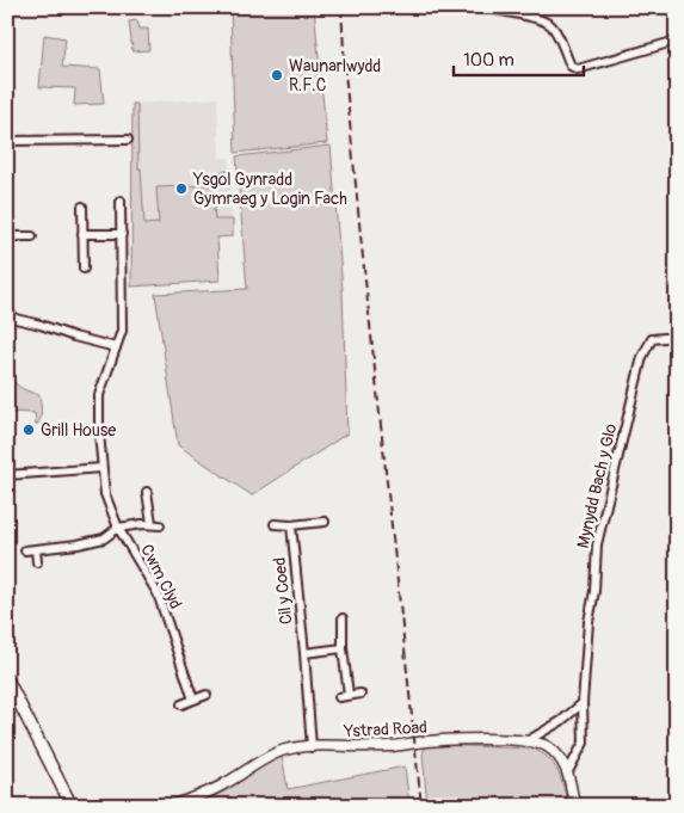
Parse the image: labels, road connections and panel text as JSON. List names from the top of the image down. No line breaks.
{"streets":{"street":["Mynydd Bach y Glo","Cwm Clyd","Cil y Coed","Ystrad Road"]},"crossings":[["Mynydd Bach y Glo","Ystrad Road"],["Cil y Coed","Ystrad Road"]],"places":["Waunarlwydd R.F.C","Ysgol Gynradd Gymraeg y Login Fach","Grill House"],"scale_bar":"100 m"}
